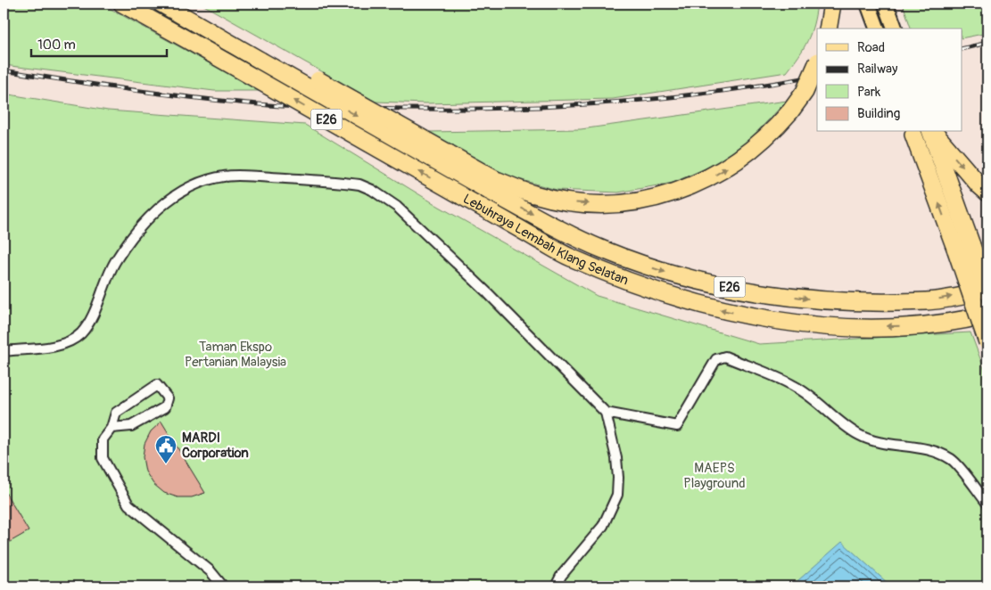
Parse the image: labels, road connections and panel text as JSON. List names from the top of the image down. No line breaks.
{"streets":{"highway":["E26","Lebuhraya Lembah Klang Selatan"]},"parks":["Taman Ekspo Pertanian Malaysia","MAEPS Playground"],"places":{"public building":["MARDI Corporation"]},"legend":["Road","Railway","Park","Building"],"scale_bar":"100 m"}
